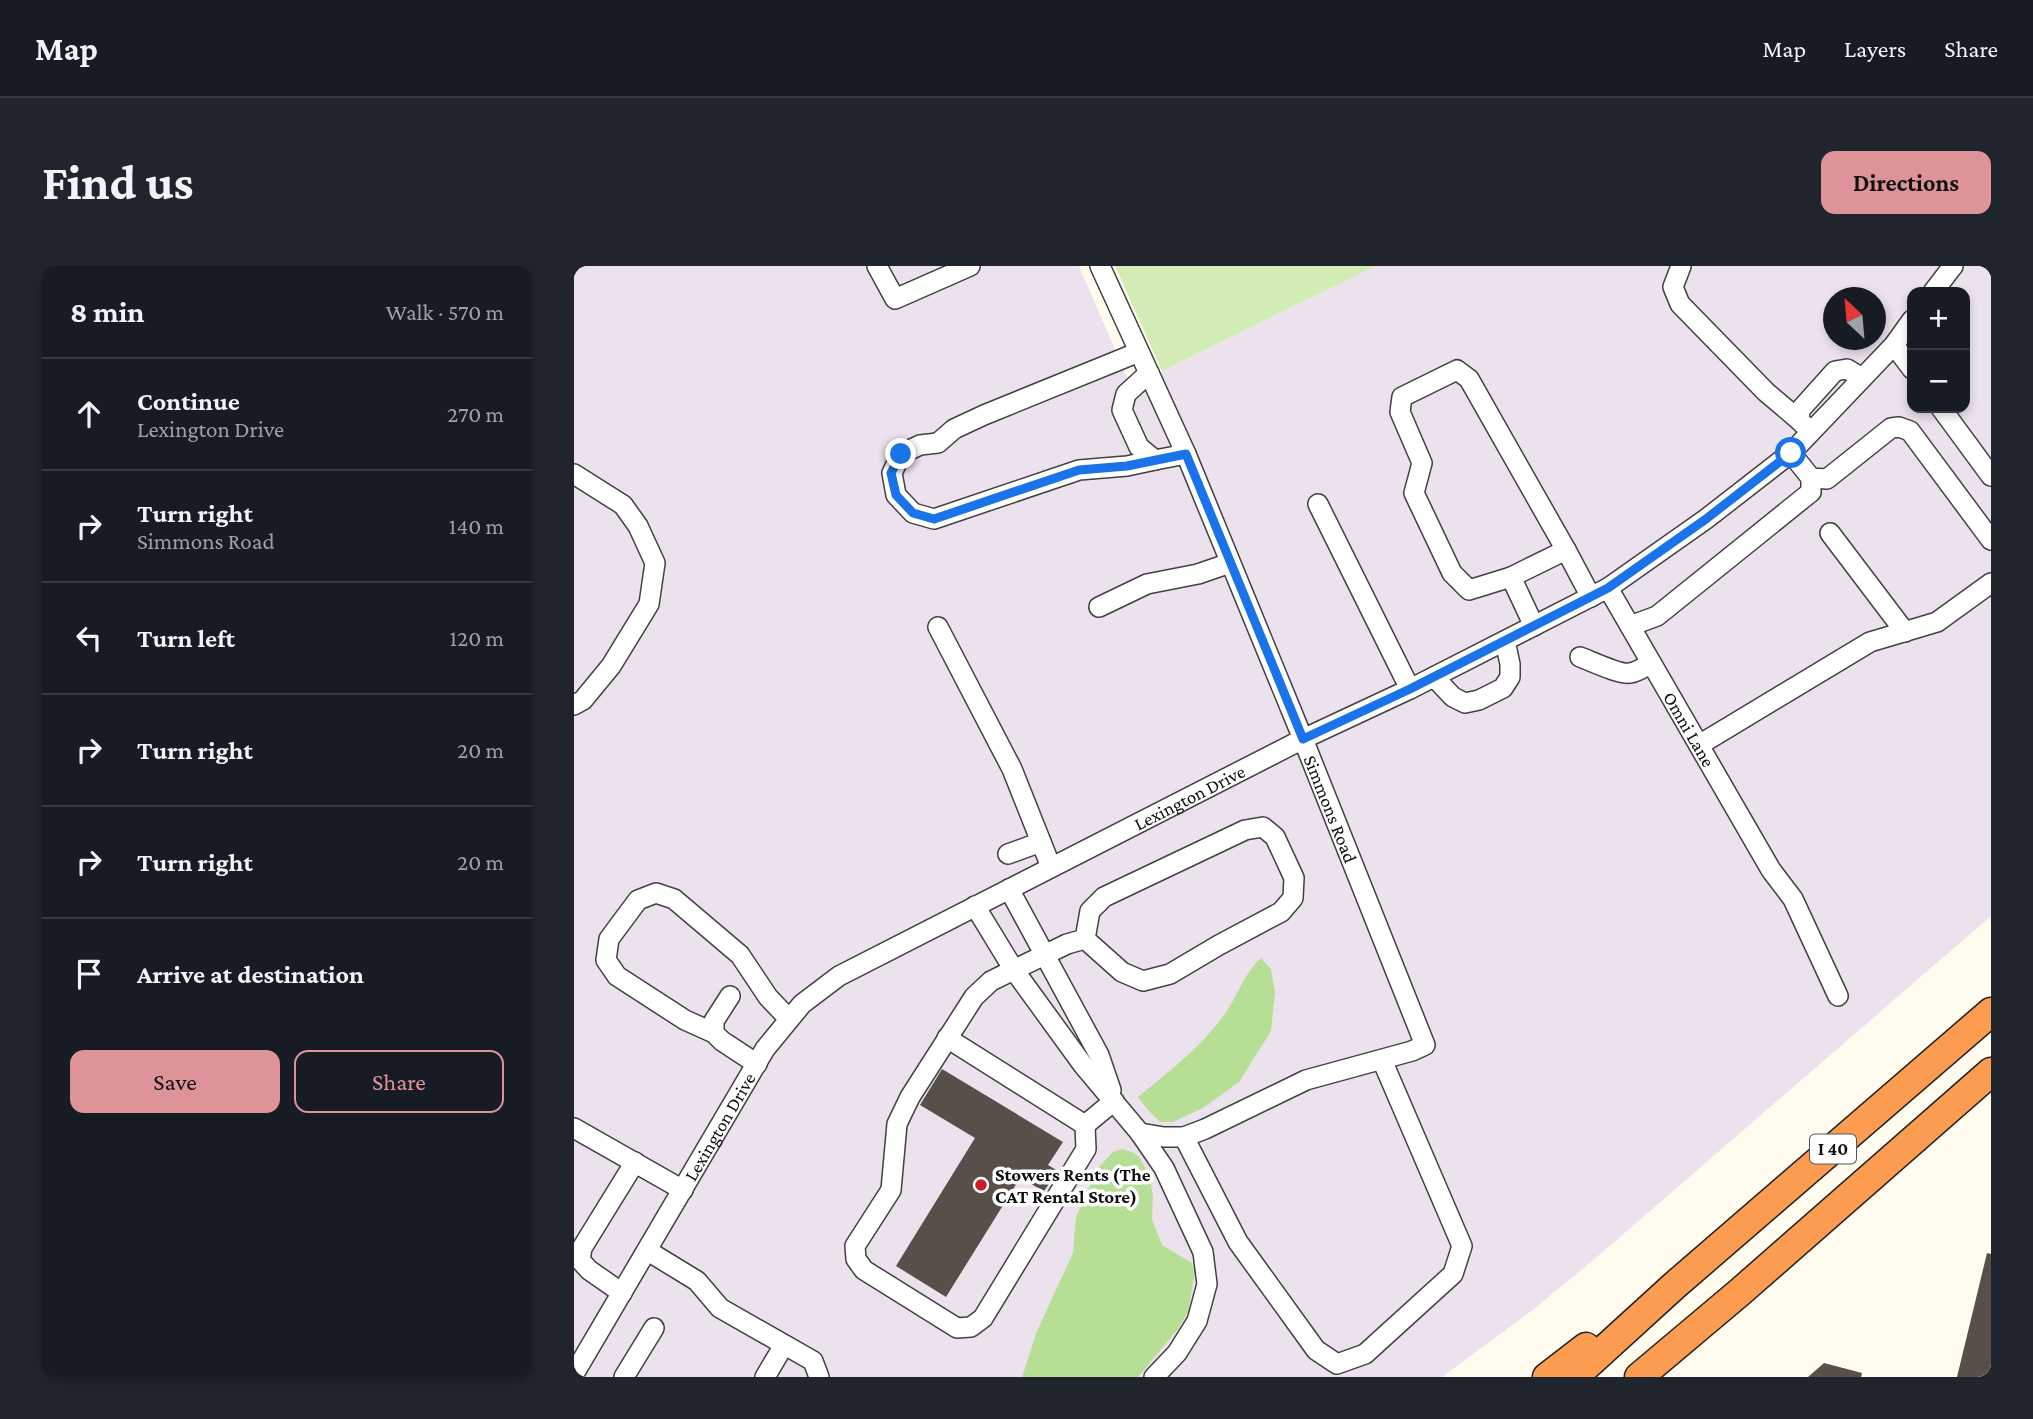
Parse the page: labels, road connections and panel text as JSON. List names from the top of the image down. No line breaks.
{"streets":{"highway":["I 40"],"street":["Omni Lane","Lexington Drive","Simmons Road"]},"crossings":[["Omni Lane","Lexington Drive"],["Lexington Drive","Simmons Road"]],"places":["Stowers Rents (The CAT Rental Store)"],"north":"top left","page":{"header":"Map","nav":["Map","Layers","Share"],"buttons":["Directions",["Save","Share"]],"title":"Find us","heading":["8 min","Walk · 570 m"],"map_buttons":["+","−"],"list":[["Continue","Lexington Drive","270 m"],["Turn right","Simmons Road","140 m"],["Turn left","120 m"],["Turn right","20 m"],["Turn right","20 m"],"Arrive at destination"]}}
